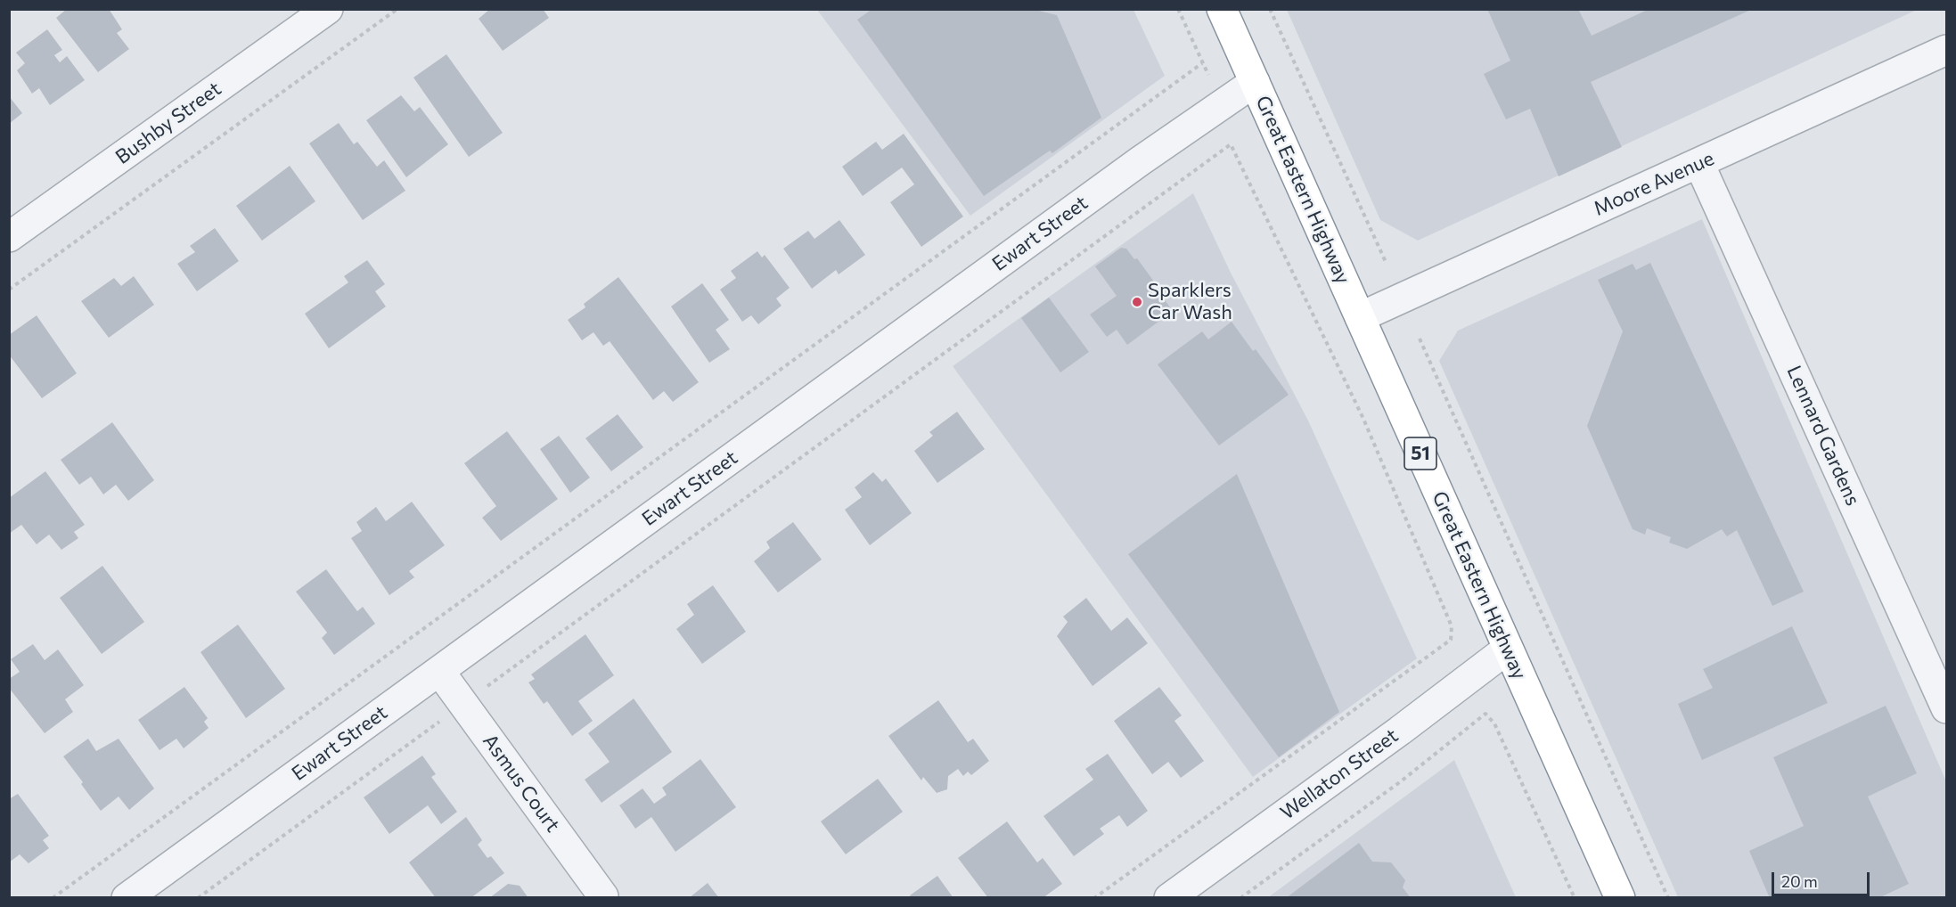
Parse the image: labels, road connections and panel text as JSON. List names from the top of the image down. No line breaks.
{"streets":{"highway":["Great Eastern Highway","51"],"street":["Bushby Street","Moore Avenue","Ewart Street","Lennard Gardens","Wellaton Street","Asmus Court"]},"crossings":[["Moore Avenue","Great Eastern Highway"],["Moore Avenue","Lennard Gardens"],["Great Eastern Highway","Ewart Street"],["Great Eastern Highway","Wellaton Street"],["Ewart Street","Asmus Court"]],"places":["Sparklers Car Wash"],"scale_bar":"20 m"}
